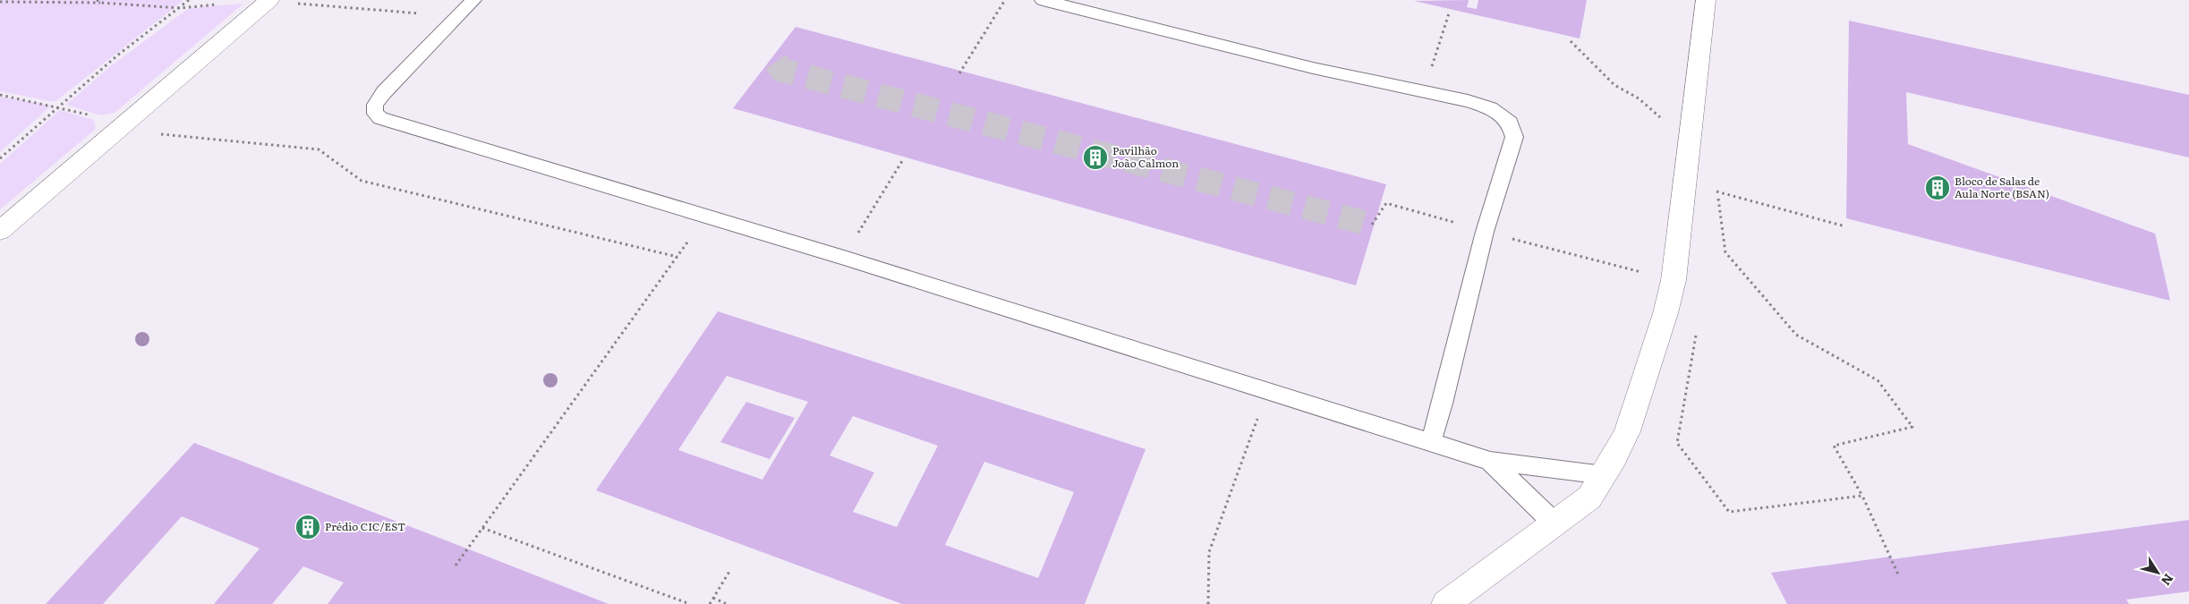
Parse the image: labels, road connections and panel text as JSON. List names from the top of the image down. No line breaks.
{"places":{"building":["Pavilhão João Calmon","Bloco de Salas de Aula Norte (BSAN)","Prédio CIC/EST"]},"north":"bottom right"}
